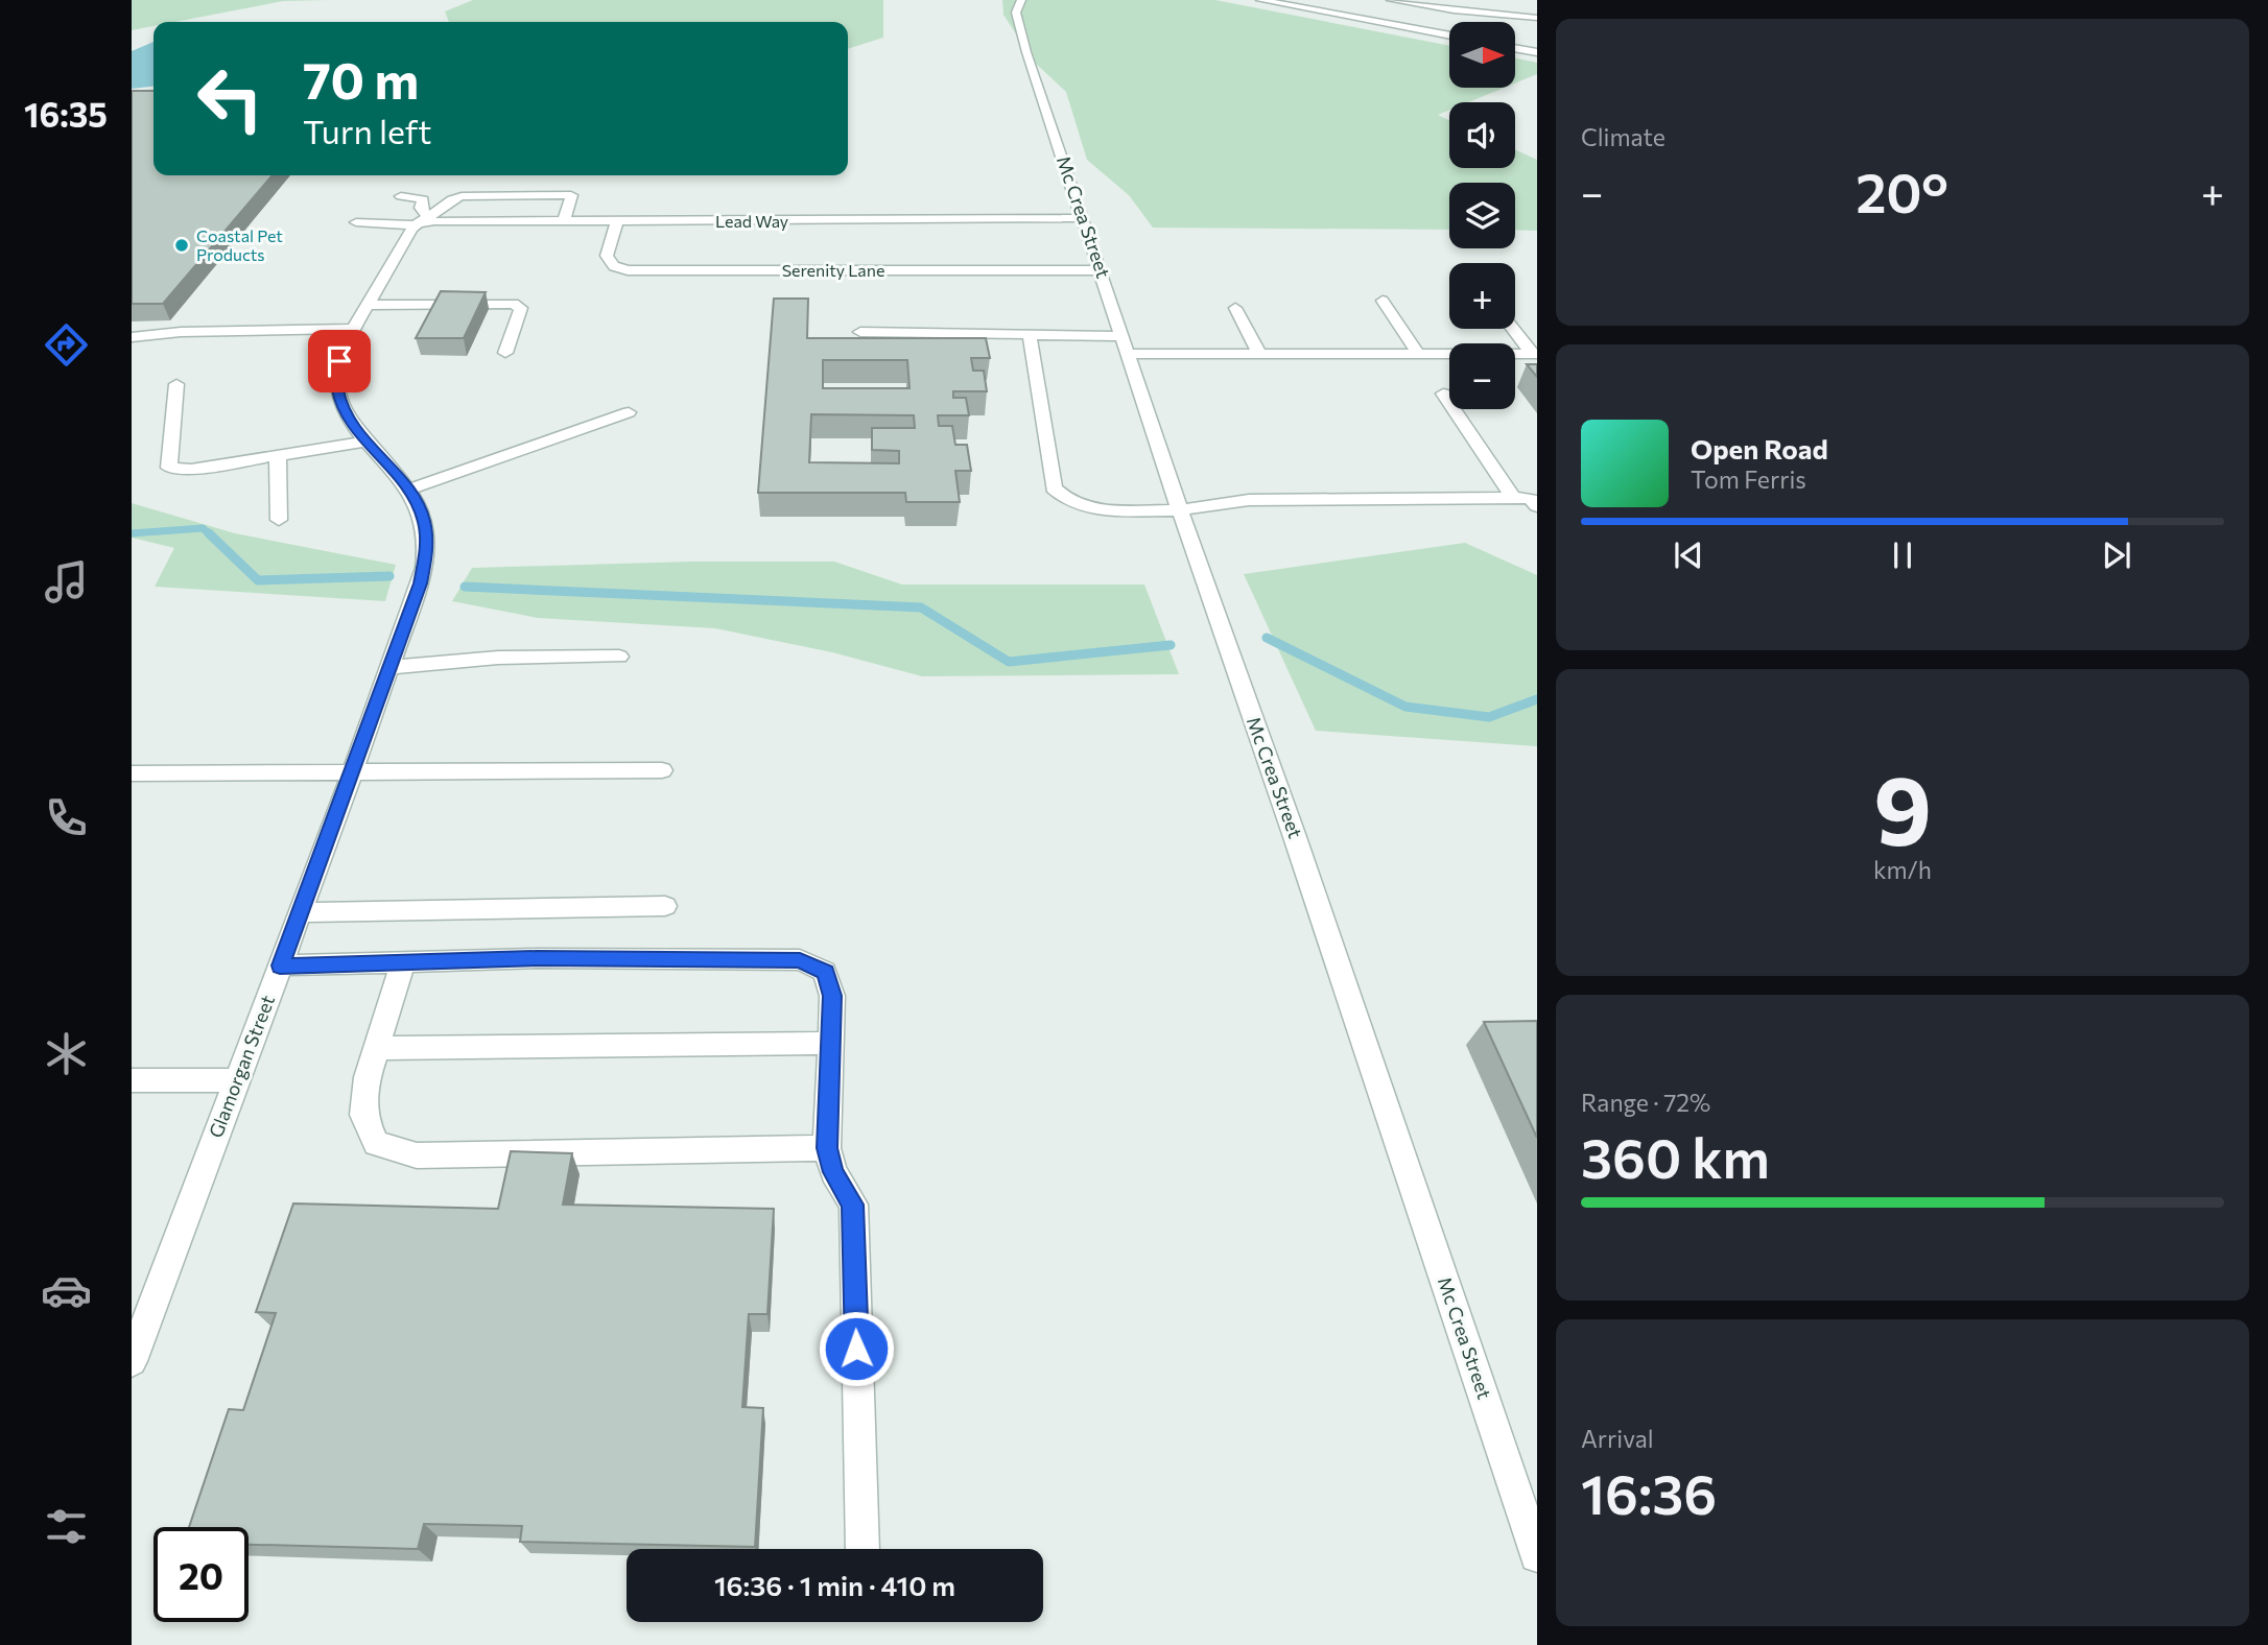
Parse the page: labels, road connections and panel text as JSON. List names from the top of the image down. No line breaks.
{"streets":{"street":["Mc Crea Street","Lead Way","Serenity Lane","Glamorgan Street"]},"crossings":[["Mc Crea Street","Lead Way"],["Mc Crea Street","Serenity Lane"],["Lead Way","Serenity Lane"],["Lead Way","Glamorgan Street"]],"places":["Coastal Pet Products"],"north":"right","page":{"tabs":"16:35","tile":["Climate",["9","km/h"],["Range · 72%","360 km"],["Arrival","16:36"]],"map_buttons":["+","−"],"turn":["70 m","Turn left"],"heat":["−","20°","+"],"song":["Open Road","Tom Ferris"],"limit":"20","trip":"16:36 · 1 min · 410 m"}}
